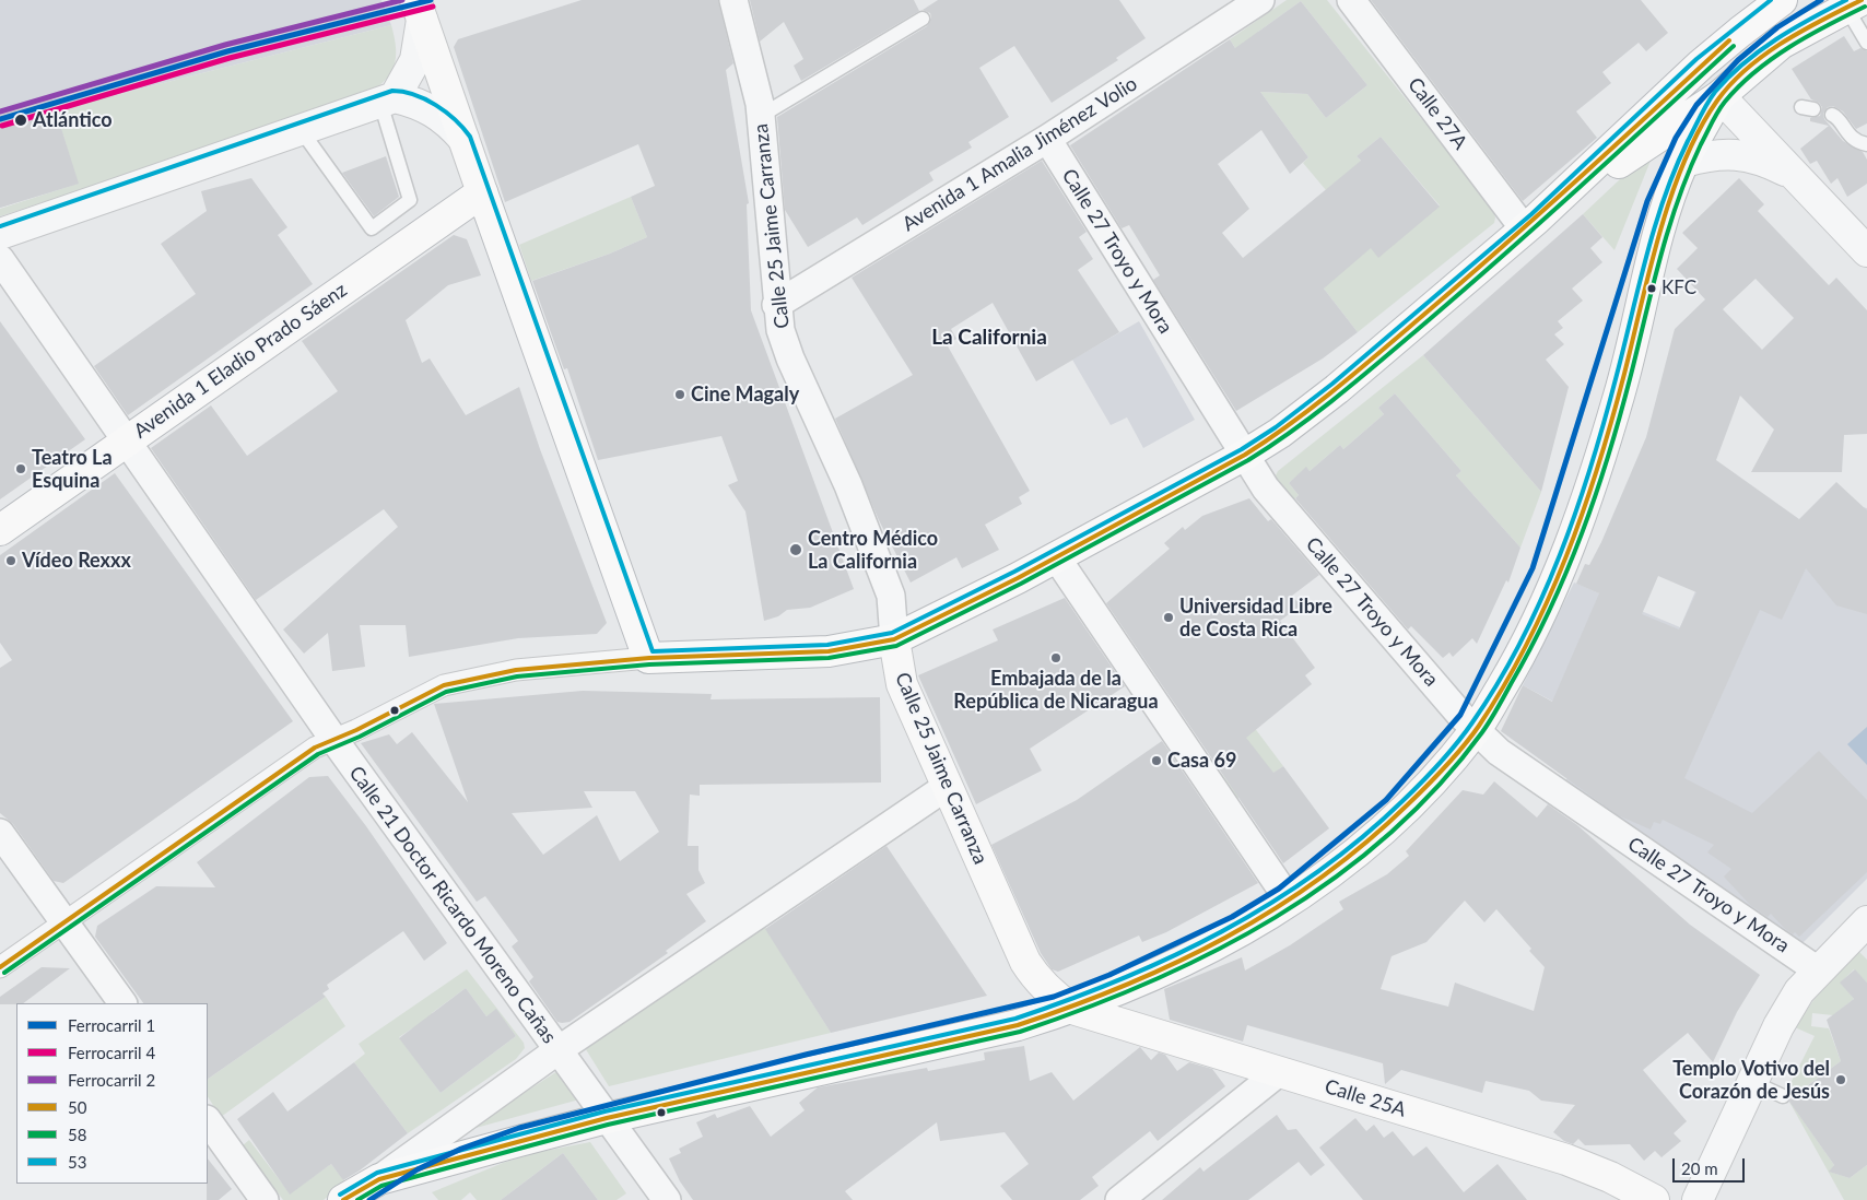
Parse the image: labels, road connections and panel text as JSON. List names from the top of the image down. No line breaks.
{"streets":{"main road":["Calle 25 Jaime Carranza","Avenida 1 Eladio Prado Sáenz","Calle 25A"],"street":["Calle 27A","Avenida 1 Amalia Jiménez Volio","Calle 27 Troyo y Mora","Calle 21 Doctor Ricardo Moreno Cañas"]},"crossings":[["Avenida 1 Amalia Jiménez Volio","Calle 25 Jaime Carranza"],["Avenida 1 Amalia Jiménez Volio","Calle 27 Troyo y Mora"],["Calle 25 Jaime Carranza","Calle 25A"],["Avenida 1 Eladio Prado Sáenz","Calle 21 Doctor Ricardo Moreno Cañas"]],"districts":["La California"],"places":["Atlántico","KFC","Cine Magaly","Teatro La Esquina","Centro Médico La California","Vídeo Rexxx","Universidad Libre de Costa Rica","Embajada de la República de Nicaragua","Casa 69","Templo Votivo del Corazón de Jesús"],"lines":["rail line 1","rail line 2","transit line 50","transit line 53","rail line 4","transit line 58"],"legend":["Ferrocarril 1","Ferrocarril 4","Ferrocarril 2","50","58","53"],"scale_bar":"20 m"}
